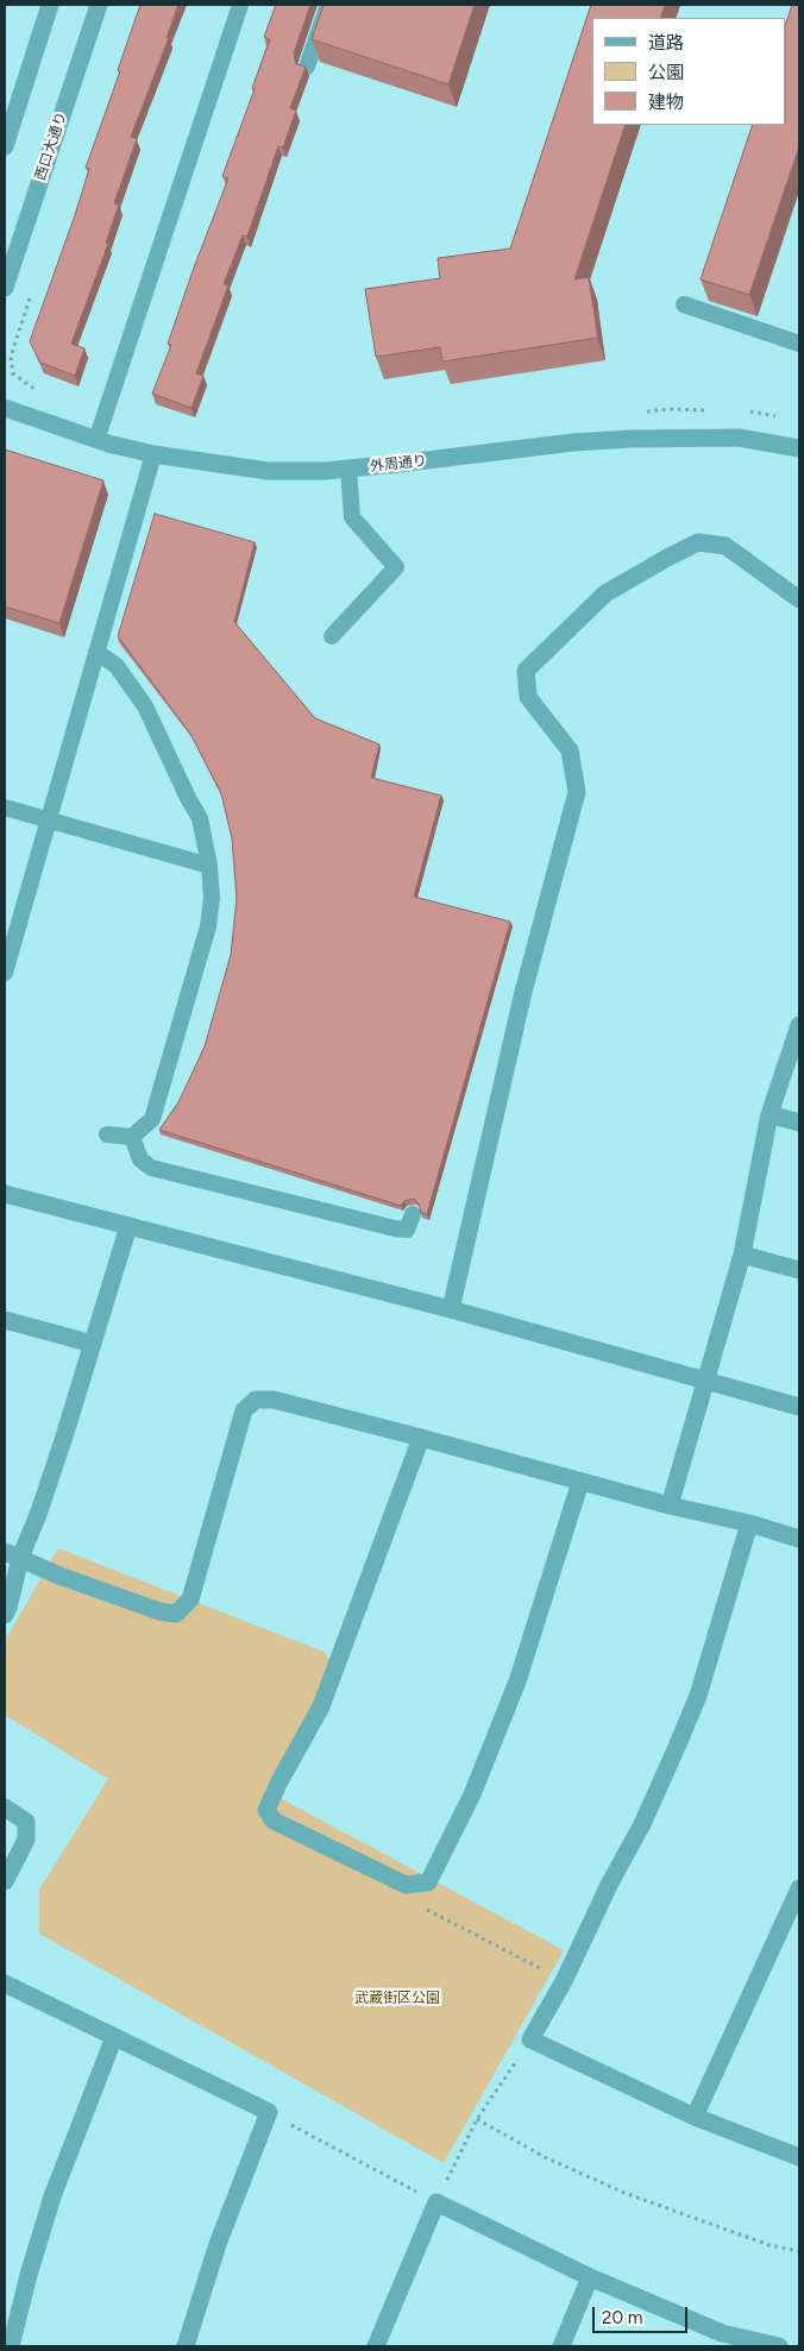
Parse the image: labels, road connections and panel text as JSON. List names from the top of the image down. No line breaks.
{"streets":{"street":["西口大通り","外周通り"]},"parks":["武蔵街区公園"],"legend":["道路","公園","建物"],"scale_bar":"20 m"}
